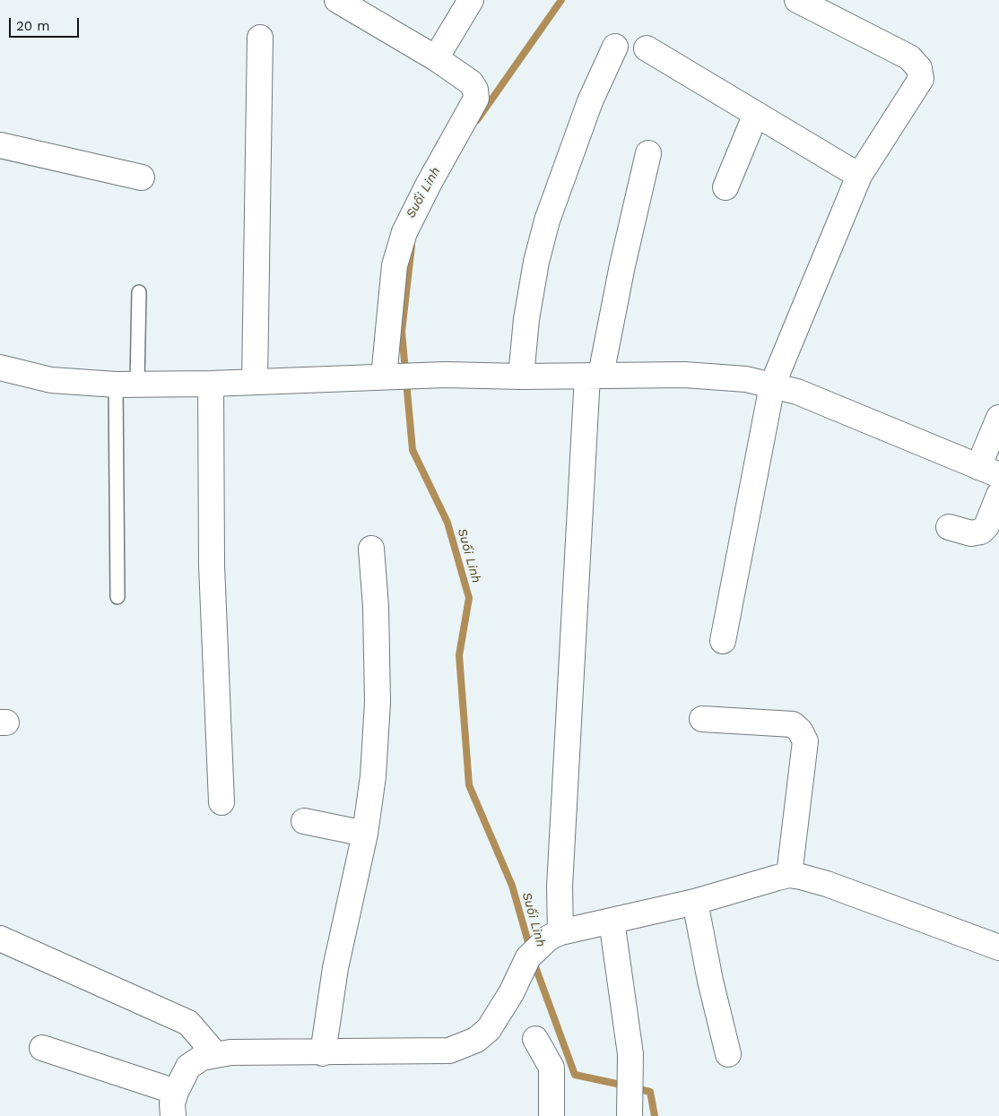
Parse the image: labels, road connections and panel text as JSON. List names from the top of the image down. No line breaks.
{"water":["Suối Linh"],"scale_bar":"20 m"}
